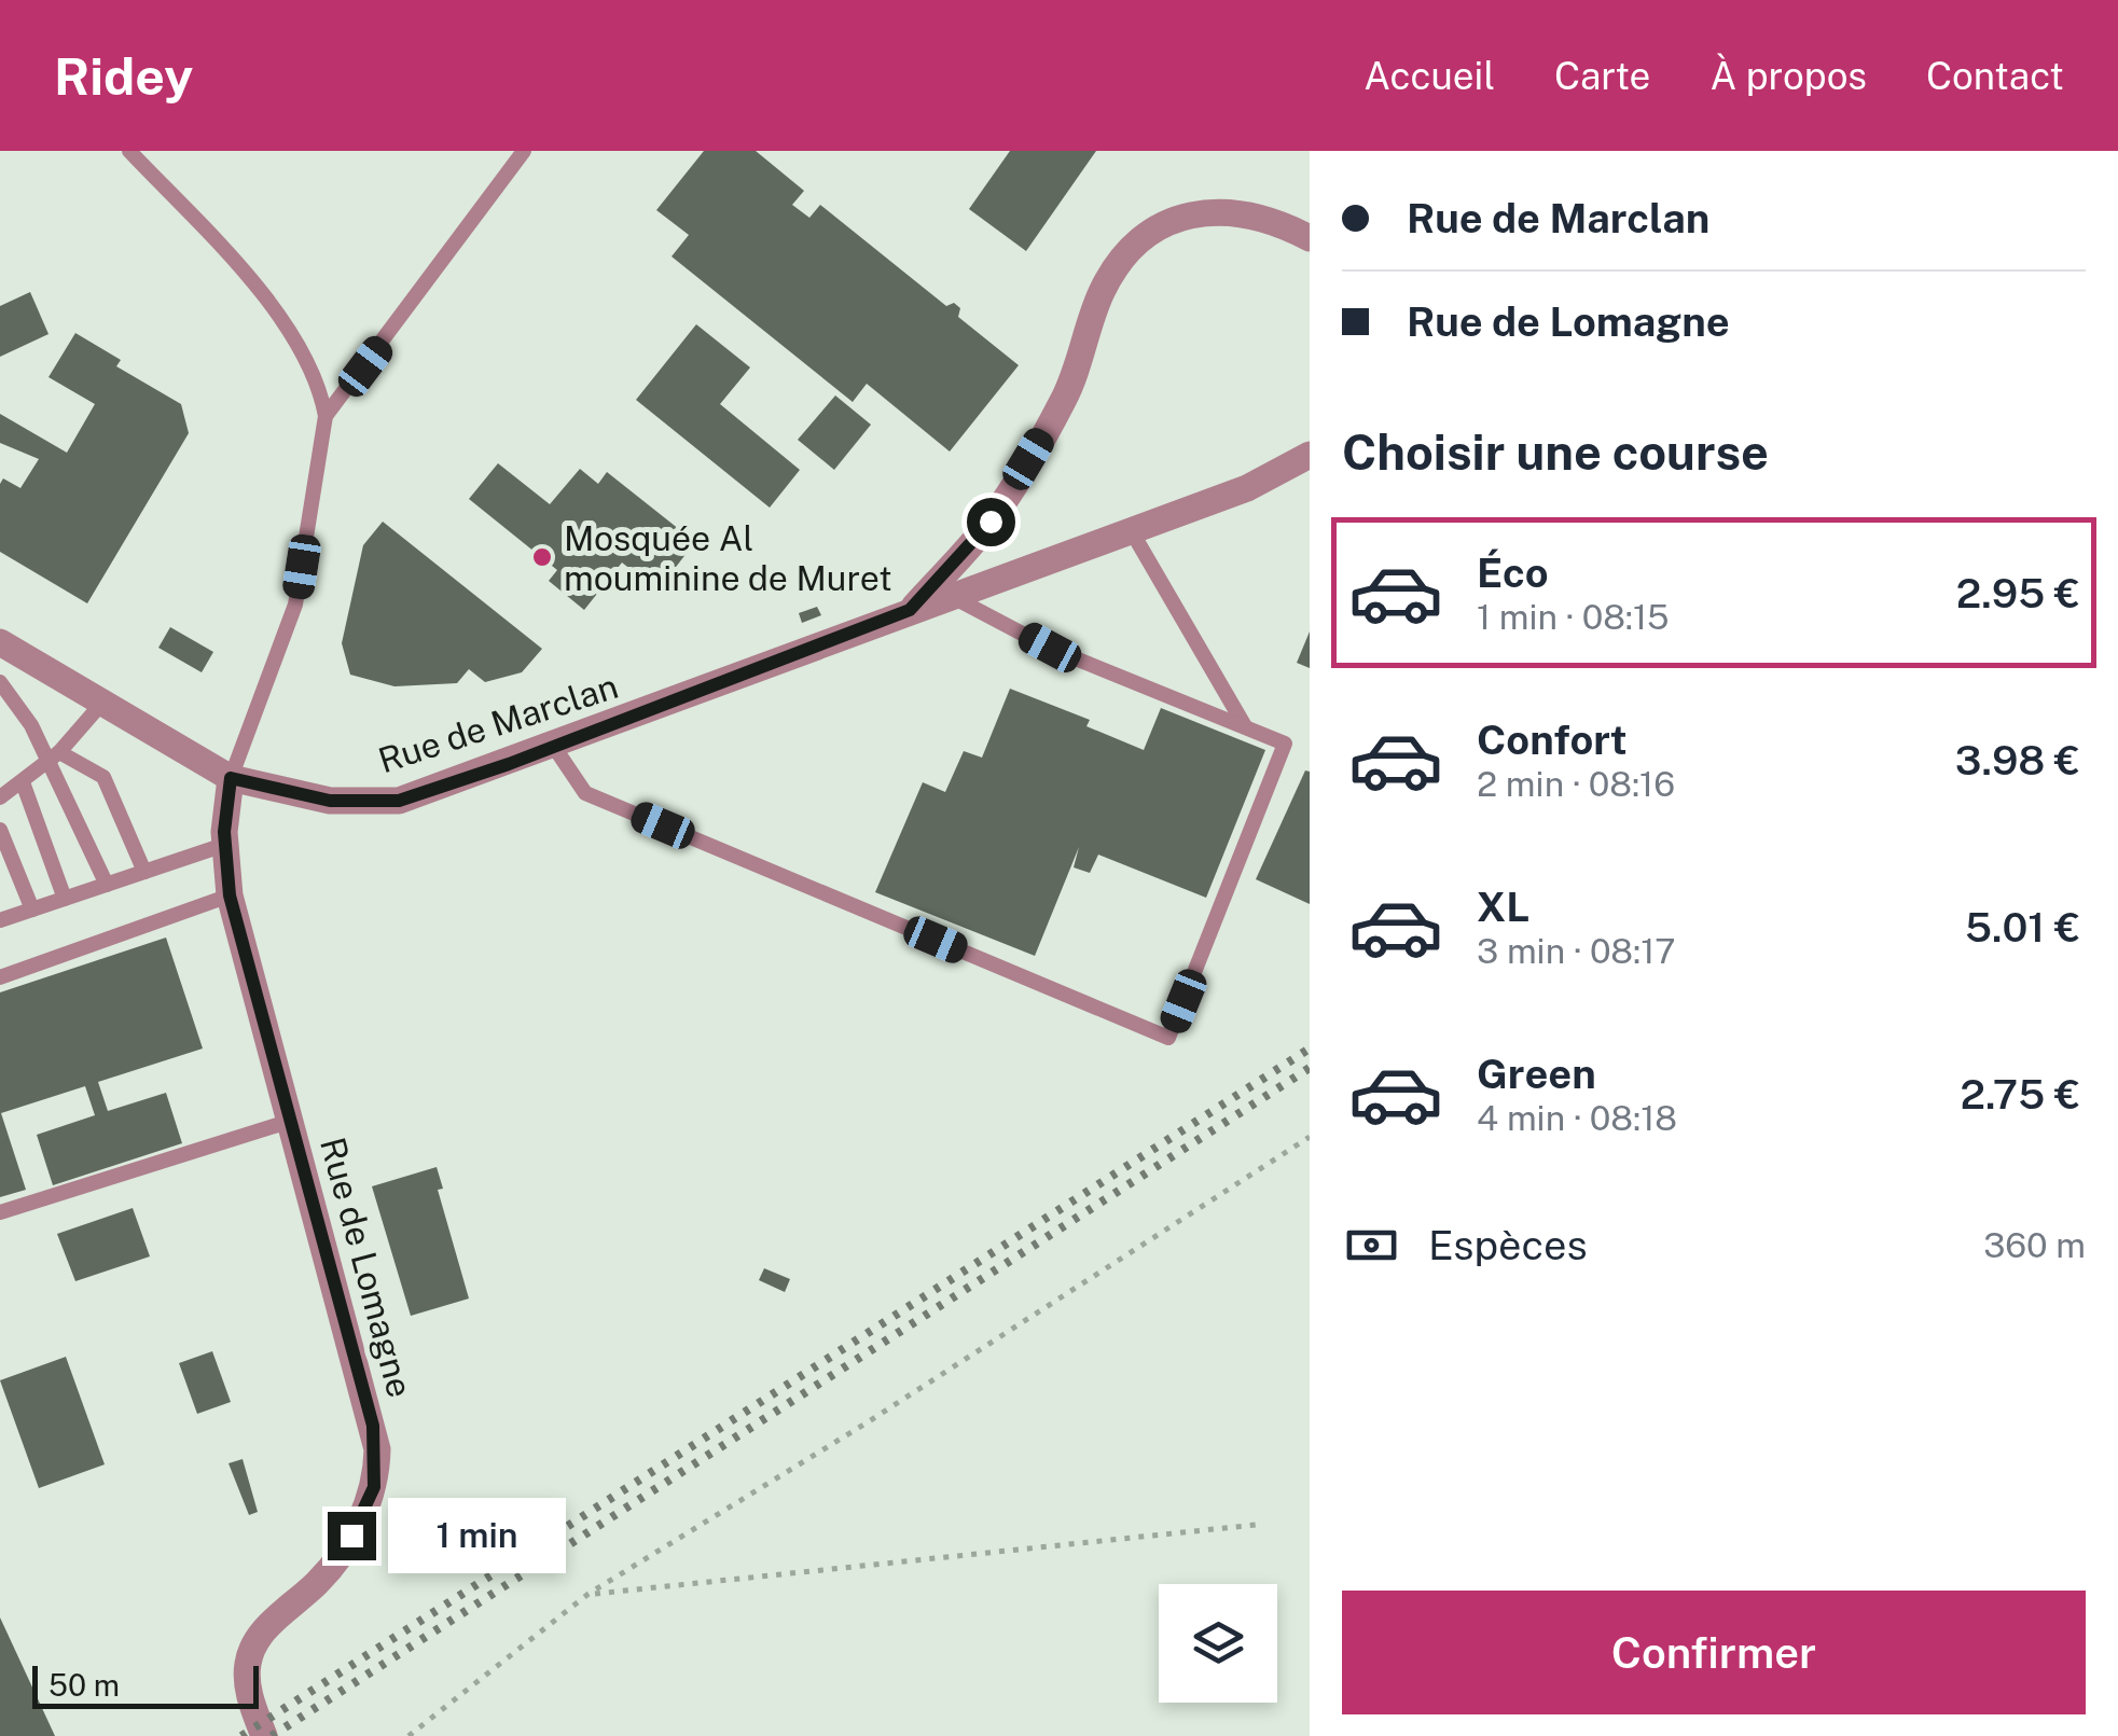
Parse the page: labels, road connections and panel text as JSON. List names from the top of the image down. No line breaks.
{"streets":{"street":["Rue de Marclan","Rue de Lomagne"]},"crossings":[["Rue de Marclan","Rue de Lomagne"]],"places":["Mosquée Al mouminine de Muret"],"scale_bar":"50 m","page":{"header":"Ridey","nav":["Accueil","Carte","À propos","Contact"],"banner":["Rue de Marclan","Rue de Lomagne"],"heading":"Choisir une course","list":[{"name":"Éco","note":"1 min · 08:15","value":"2.95 €"},{"name":"Confort","note":"2 min · 08:16","value":"3.98 €"},{"name":"XL","note":"3 min · 08:17","value":"5.01 €"},{"name":"Green","note":"4 min · 08:18","value":"2.75 €"}],"pay":["Espèces","360 m"],"bubble":"1 min","buttons":"Confirmer","scale":"50 m"}}
